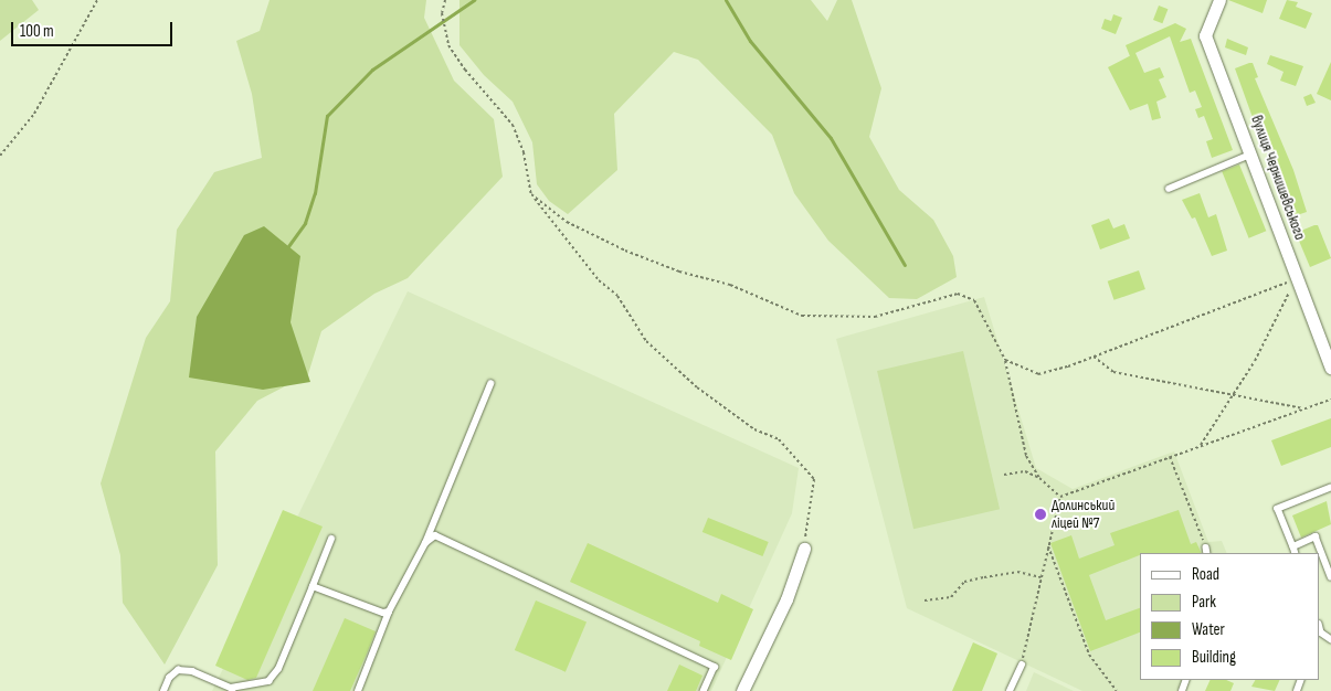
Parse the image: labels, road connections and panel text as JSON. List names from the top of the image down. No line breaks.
{"streets":{"street":["вулиця Чернишевського"]},"places":["Долинський ліцей №7"],"legend":["Road","Park","Water","Building"],"scale_bar":"100 m"}
